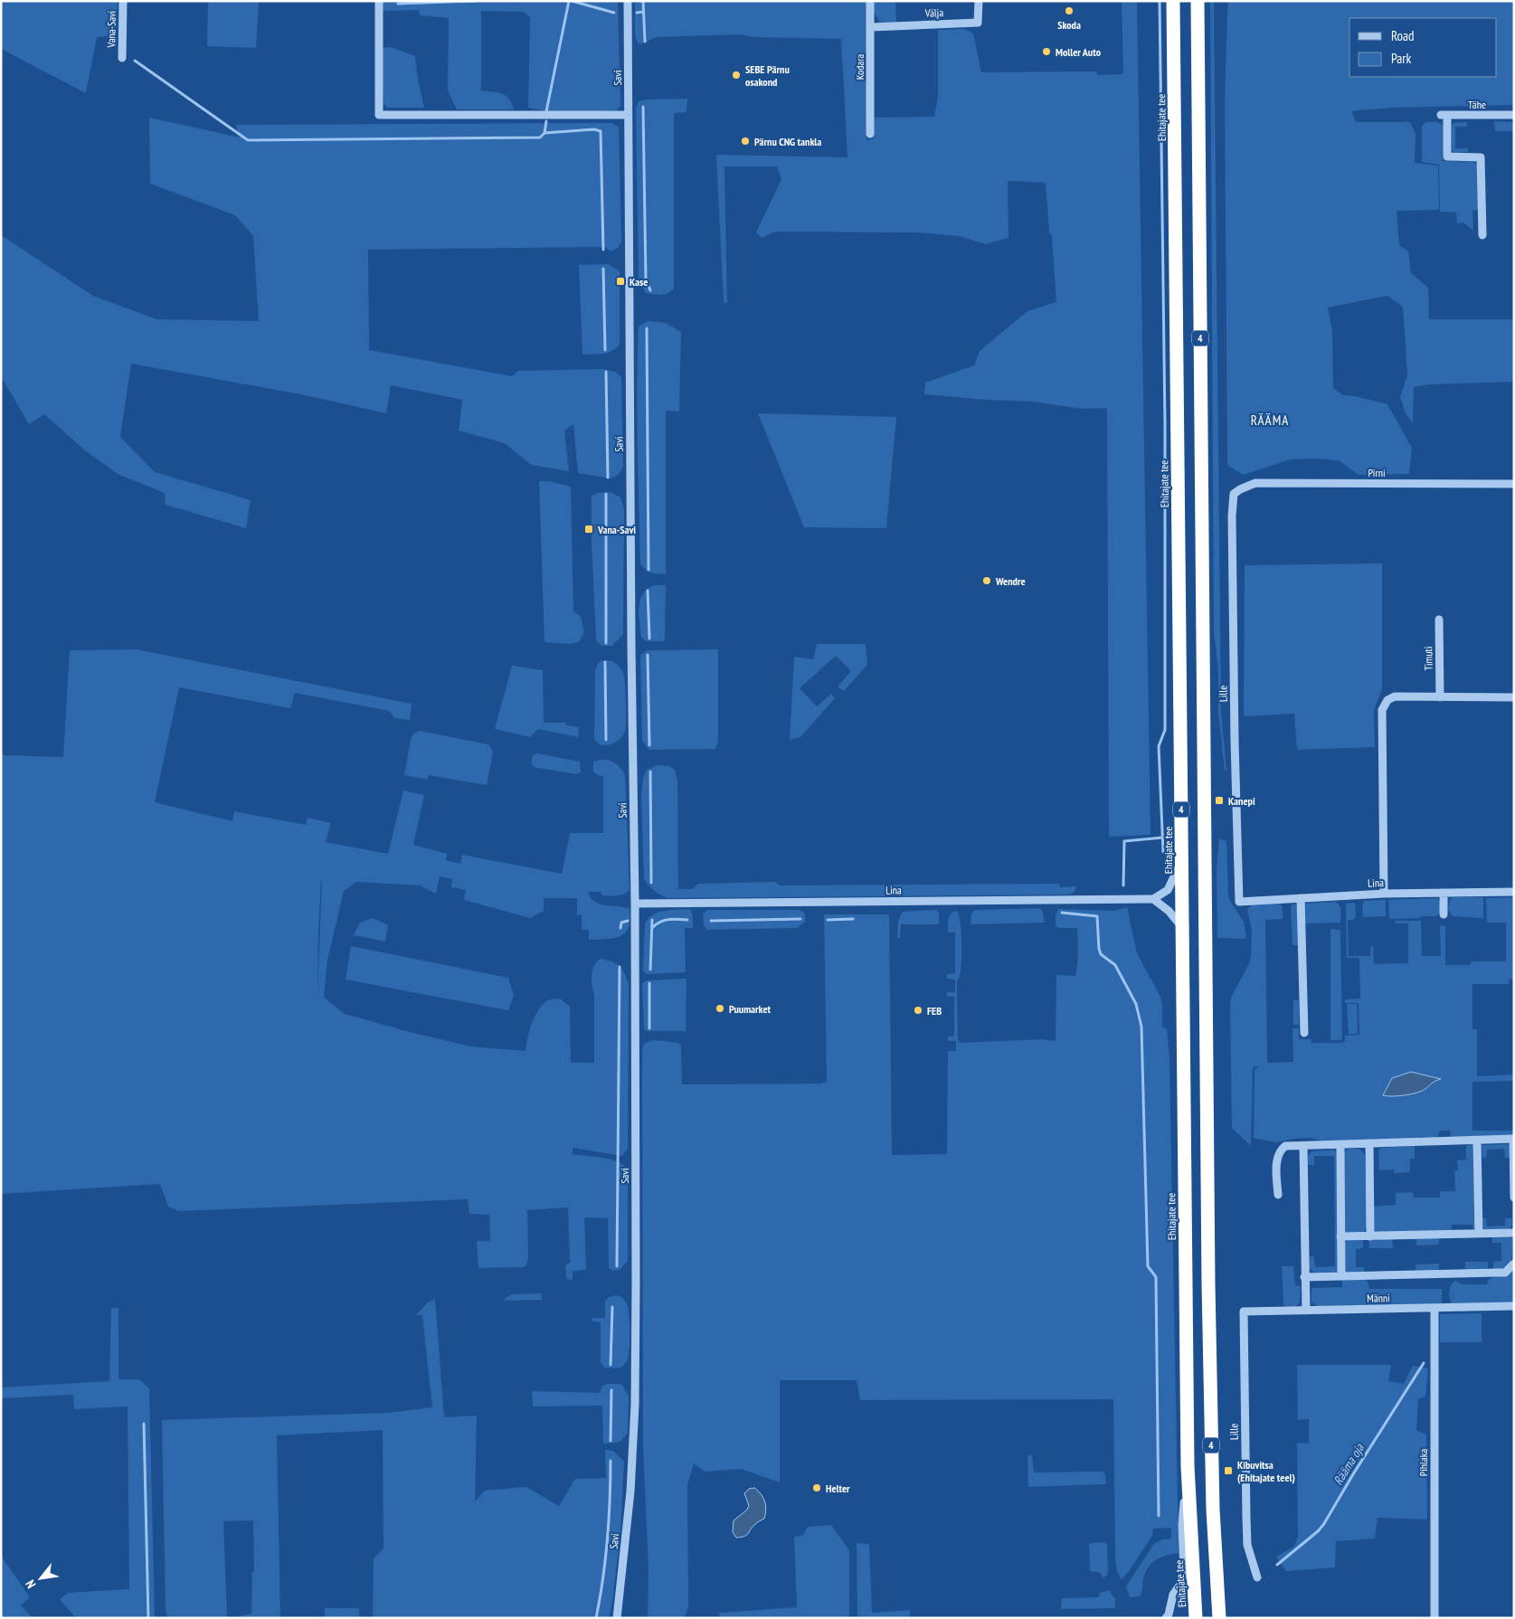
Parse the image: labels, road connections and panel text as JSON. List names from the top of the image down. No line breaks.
{"streets":{"highway":["Ehitajate tee","4"],"street":["Välja","Vana-Savi","Kodara","Savi","Tähe","Pirni","Timuti","Lille","Lina","Männi","Pihlaka"]},"crossings":[["Välja","Kodara"],["Savi","Lina"],["Pirni","Lille"],["Lille","Lina"],["Lille","Männi"],["Männi","Pihlaka"]],"districts":["RÄÄMA"],"water":["Rääma oja"],"places":{"other":["Skoda","Moller Auto","SEBE Pärnu osakond","Pärnu CNG tankla","Wendre","Puumarket","FEB","Helter"],"transit":["Kase","Vana-Savi","Kanepi","Kibuvitsa (Ehitajate teel)"]},"legend":["Road","Park"],"north":"bottom left"}
